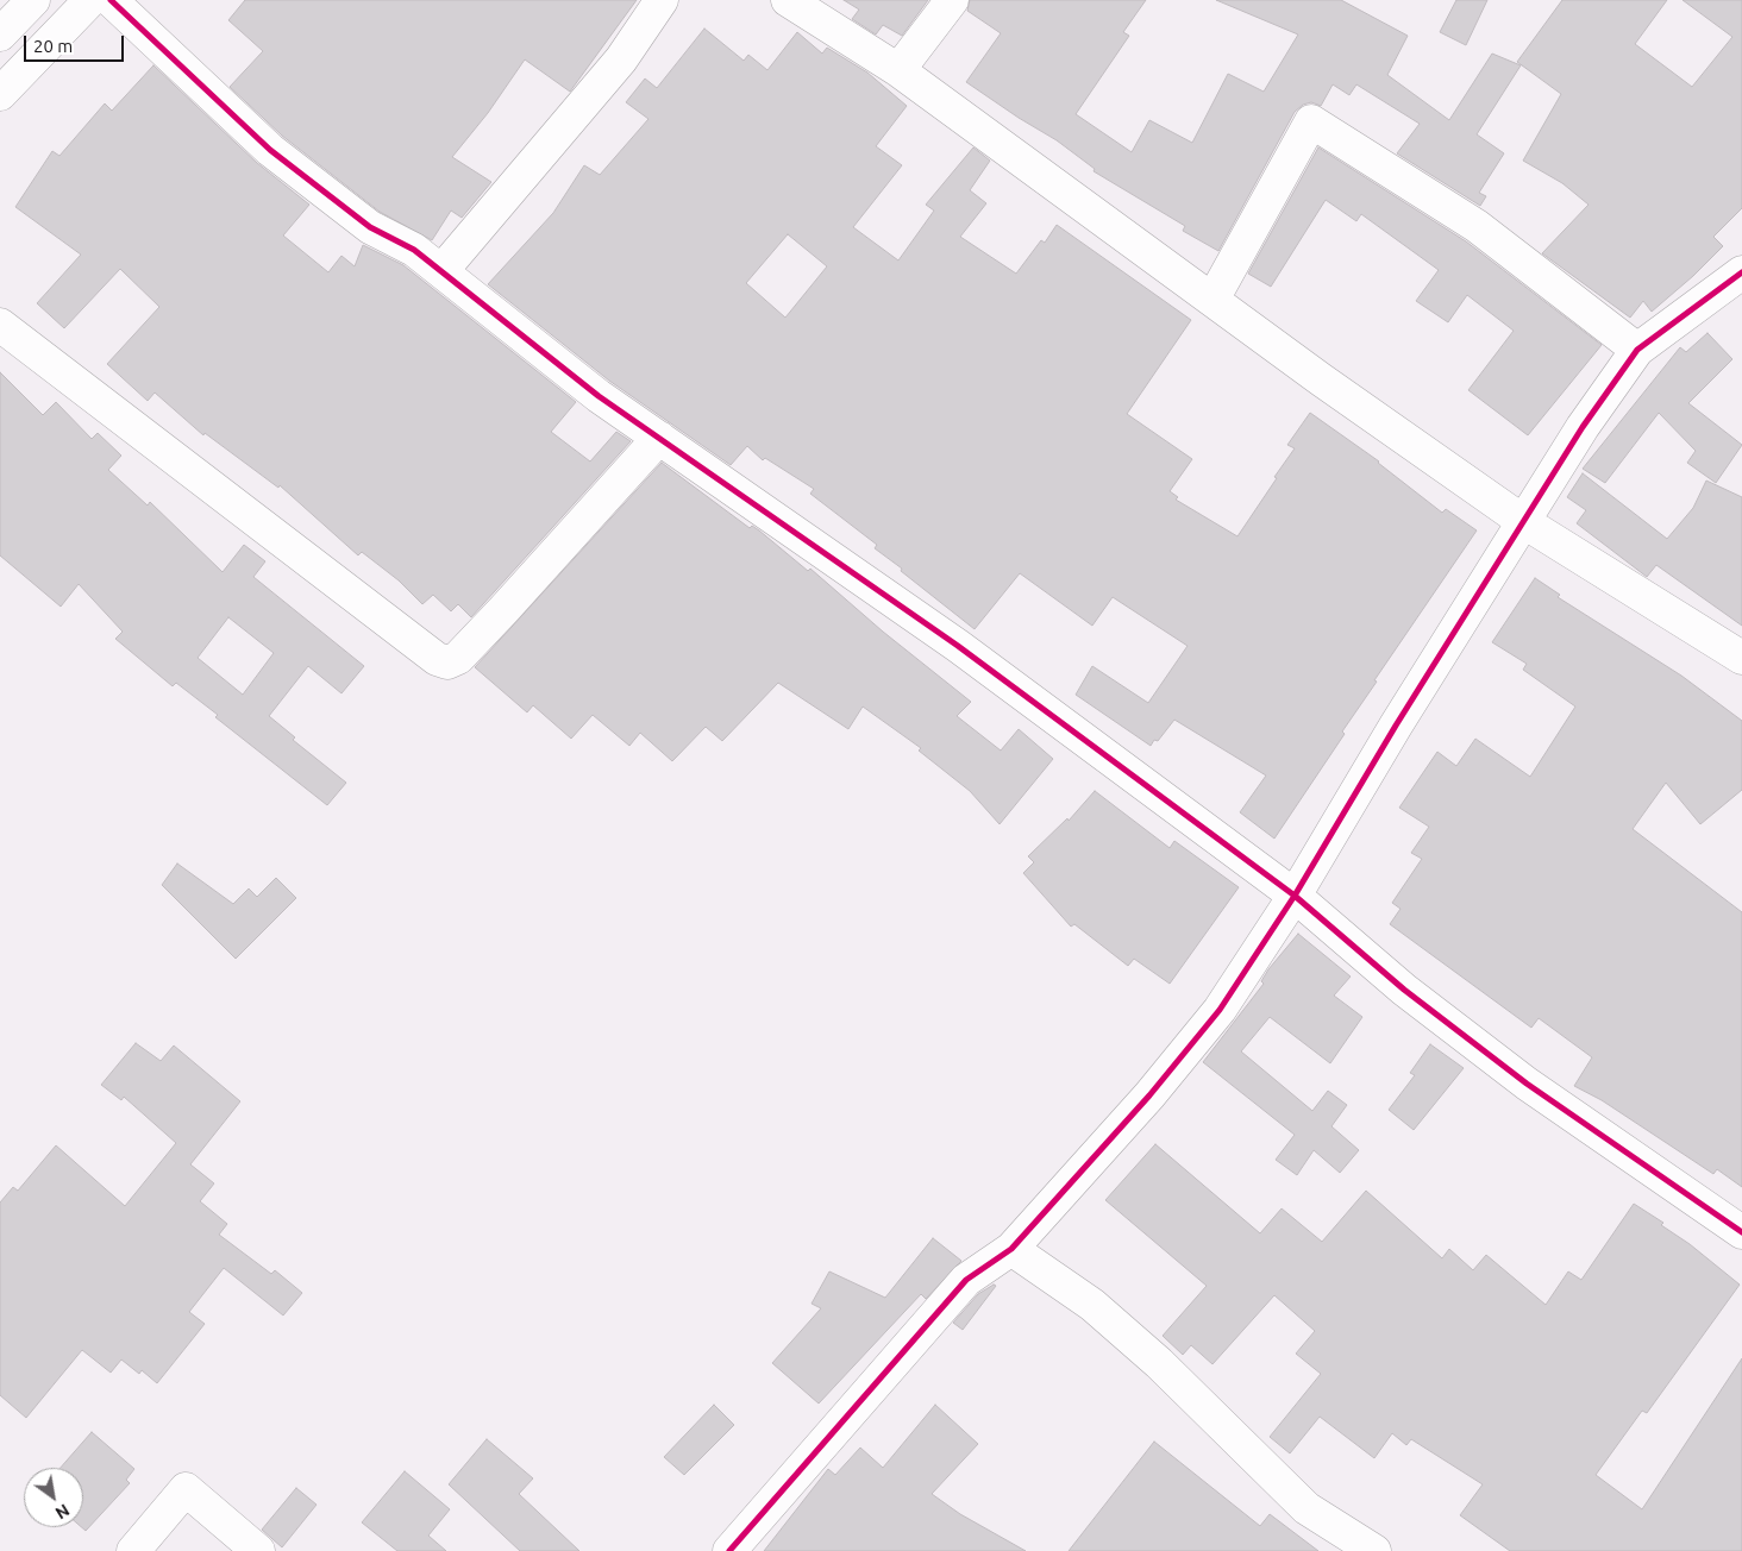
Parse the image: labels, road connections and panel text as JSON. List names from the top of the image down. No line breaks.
{"scale_bar":"20 m","north":"bottom right"}
